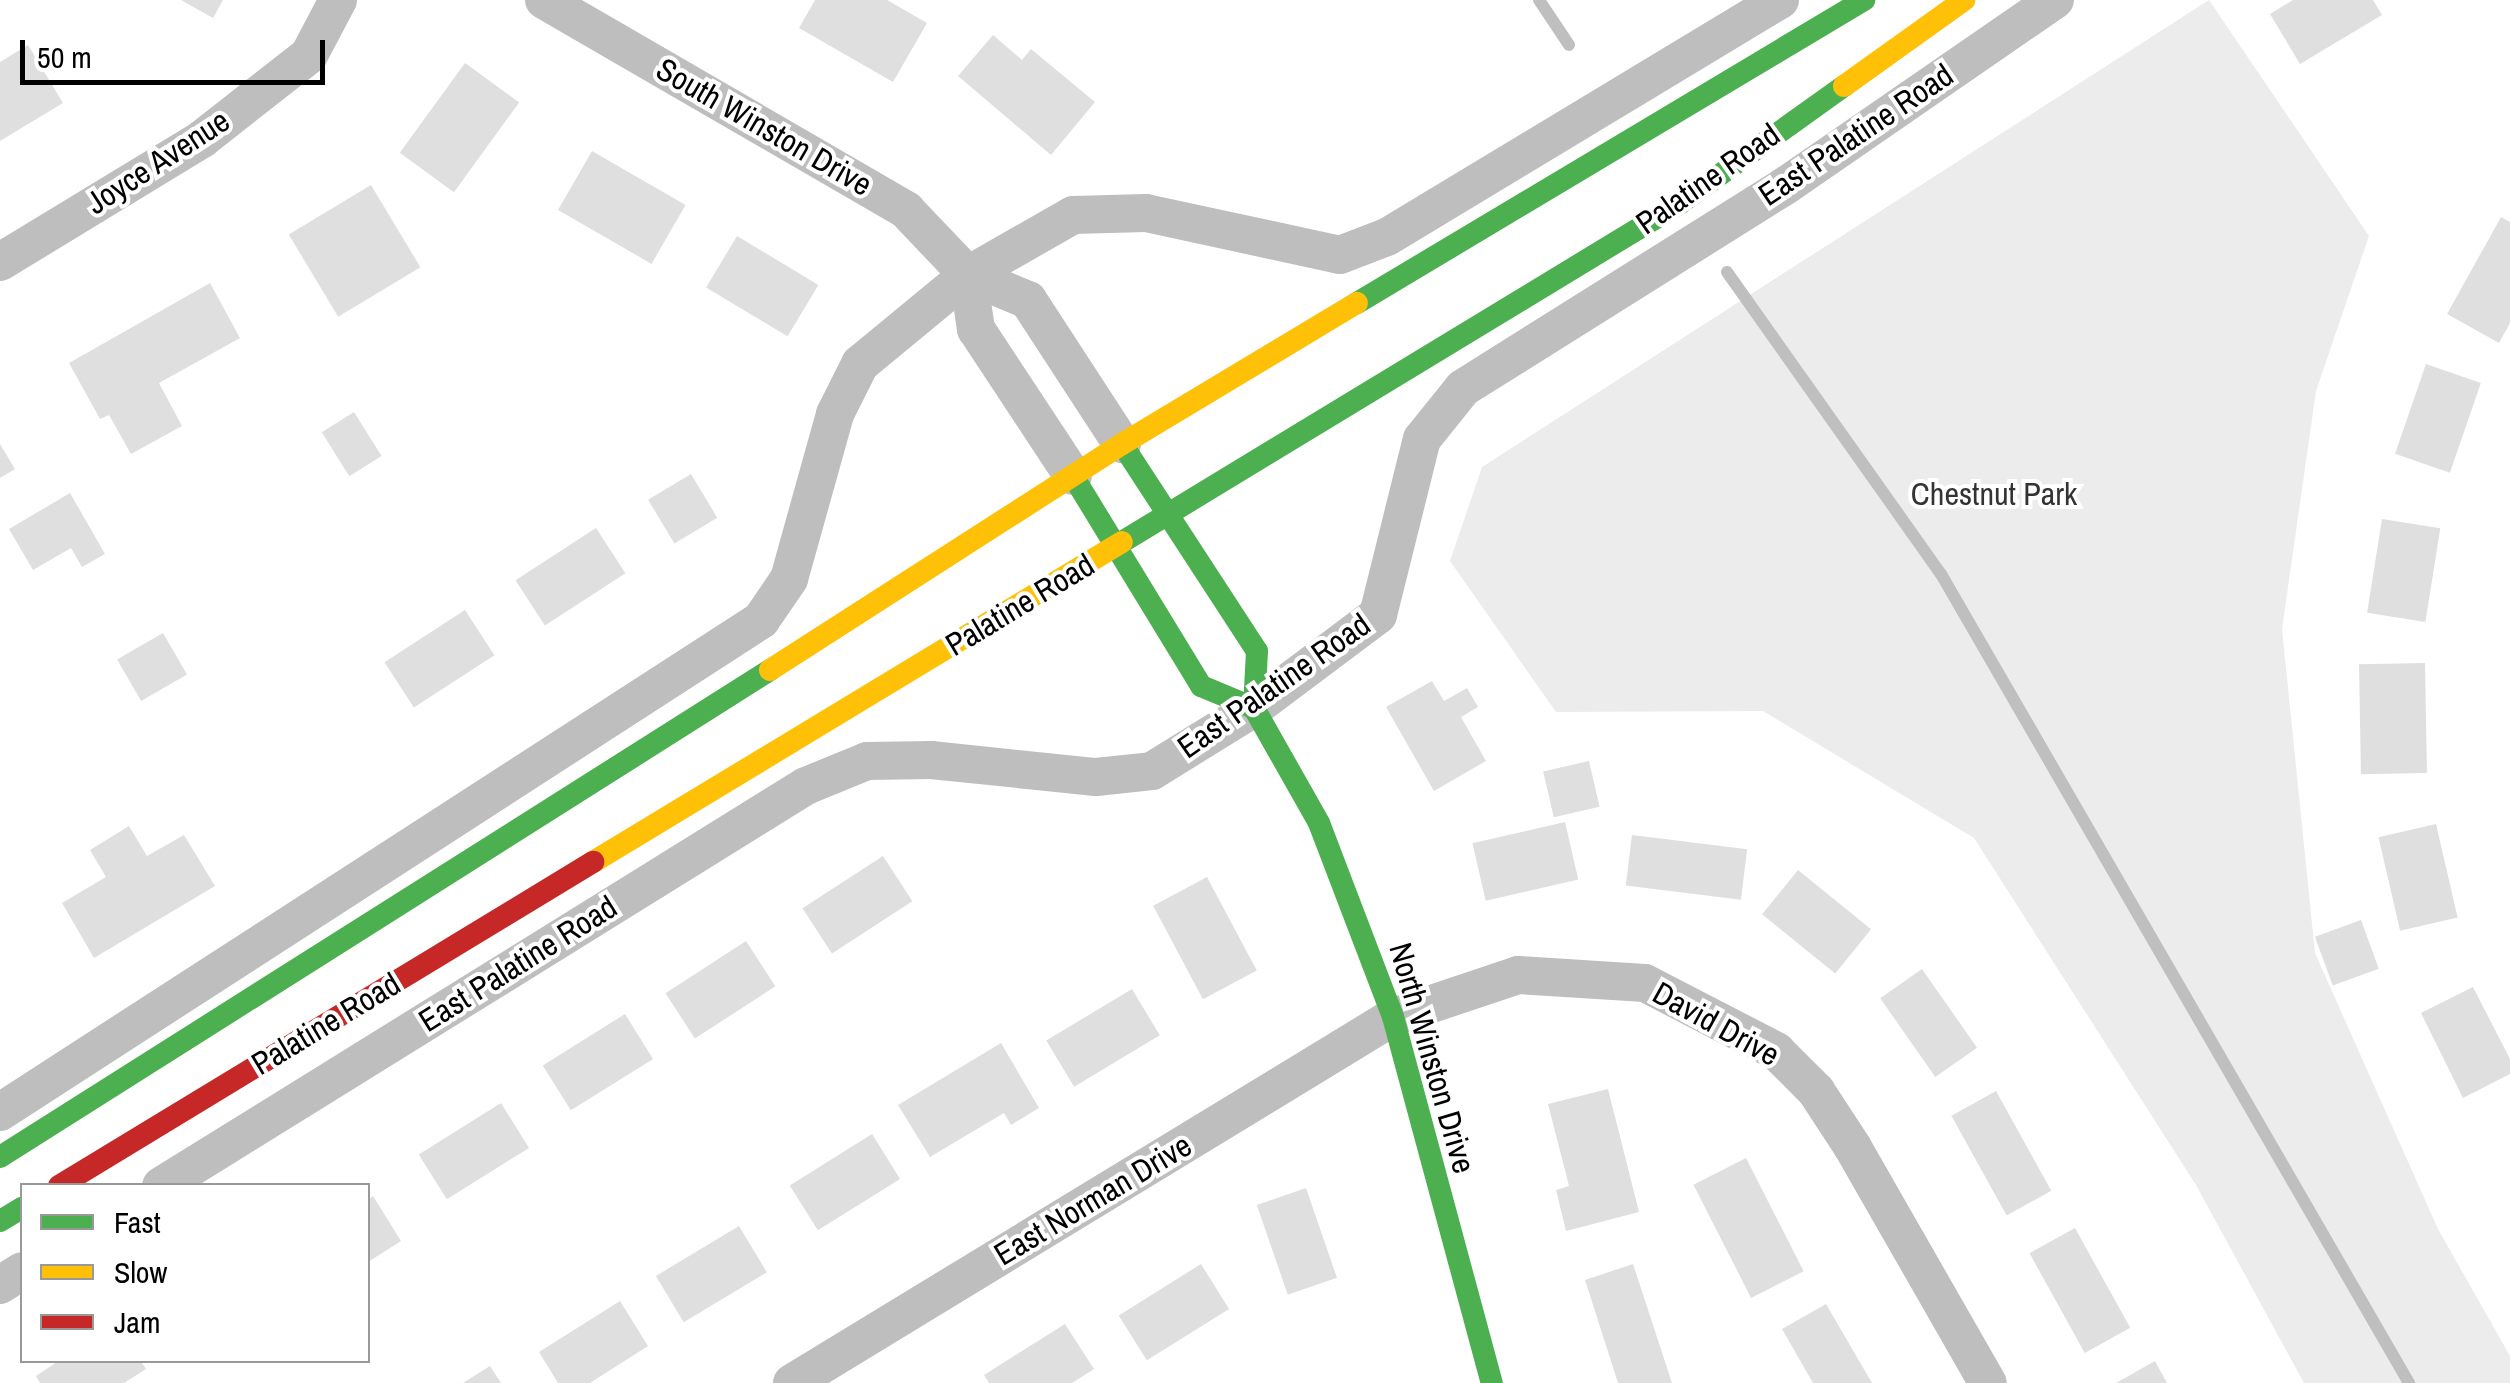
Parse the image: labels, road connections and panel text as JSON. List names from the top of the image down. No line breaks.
{"streets":{"main road":["Palatine Road","North Winston Drive"],"street":["South Winston Drive","East Palatine Road","Joyce Avenue","David Drive","East Norman Drive"]},"crossings":[["South Winston Drive","Palatine Road"],["East Palatine Road","North Winston Drive"],["David Drive","North Winston Drive"],["David Drive","East Norman Drive"],["North Winston Drive","East Norman Drive"]],"parks":["Chestnut Park"],"legend":["Fast","Slow","Jam"],"scale_bar":"50 m"}
